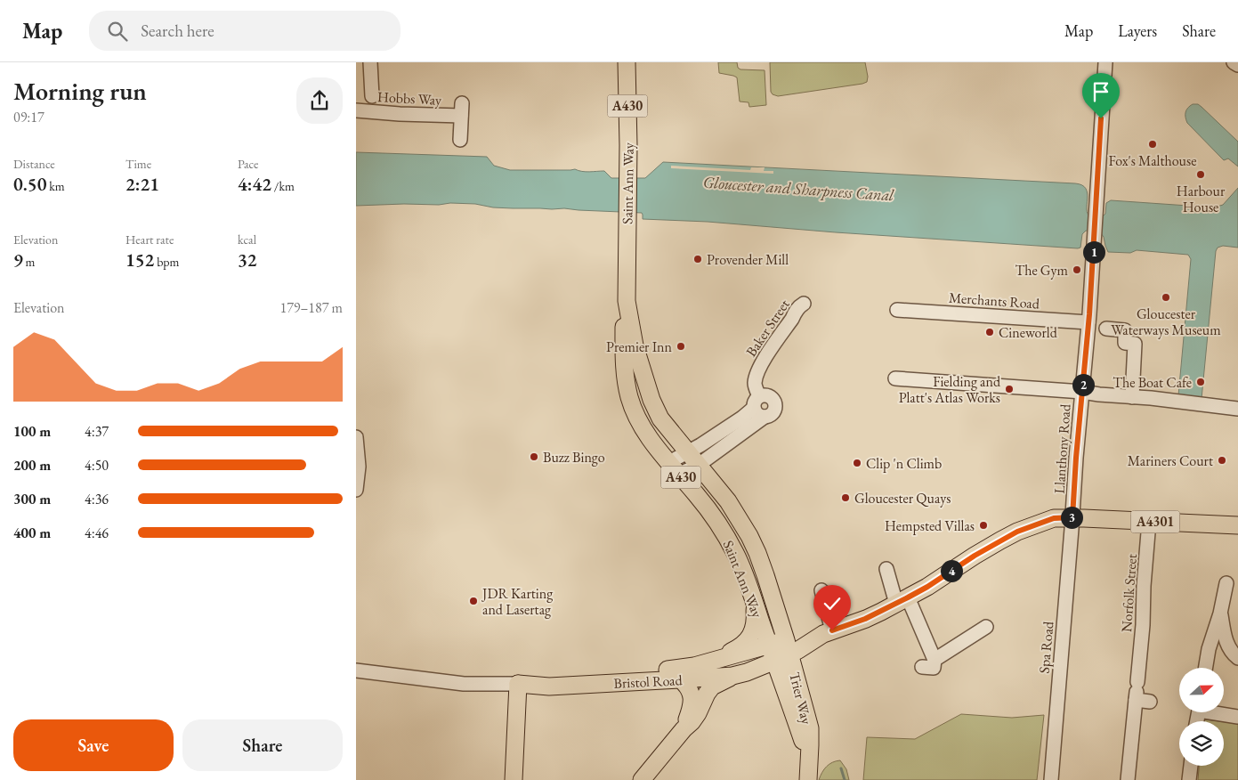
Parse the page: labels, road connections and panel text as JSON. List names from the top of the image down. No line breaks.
{"streets":{"main road":["A430","Saint Ann Way","A4301","Bristol Road","Trier Way"],"street":["Hobbs Way","Merchants Road","Baker Street","Llanthony Road","Norfolk Street","Spa Road"]},"crossings":[["Saint Ann Way","A4301"],["Saint Ann Way","Bristol Road"],["Saint Ann Way","Trier Way"],["Merchants Road","Llanthony Road"],["Llanthony Road","A4301"],["Llanthony Road","Spa Road"],["A4301","Norfolk Street"],["A4301","Spa Road"],["A4301","Bristol Road"],["A4301","Trier Way"],["Bristol Road","Trier Way"]],"water":["Gloucester and Sharpness Canal"],"places":["Fox's Malthouse","Harbour House","Provender Mill","The Gym","Gloucester Waterways Museum","Cineworld","Premier Inn","The Boat Cafe","Fielding and Platt's Atlas Works","Buzz Bingo","Mariners Court","Clip 'n Climb","Gloucester Quays","Hempsted Villas","JDR Karting and Lasertag"],"north":"right","page":{"header":"Map","search":"Search here","nav":["Map","Layers","Share"],"heading":["Morning run","09:17"],"stats":[["Distance","0.50 km"],["Time","2:21"],["Pace","4:42 /km"],["Elevation","9 m"],["Heart rate","152 bpm"],["kcal","32"]],"pins":["1","2","3","4"],"chart":["Elevation","179–187 m"],"list":[{"name":"100 m","note":"4:37"},{"name":"200 m","note":"4:50"},{"name":"300 m","note":"4:36"},{"name":"400 m","note":"4:46"}],"buttons":["Save","Share"]}}
